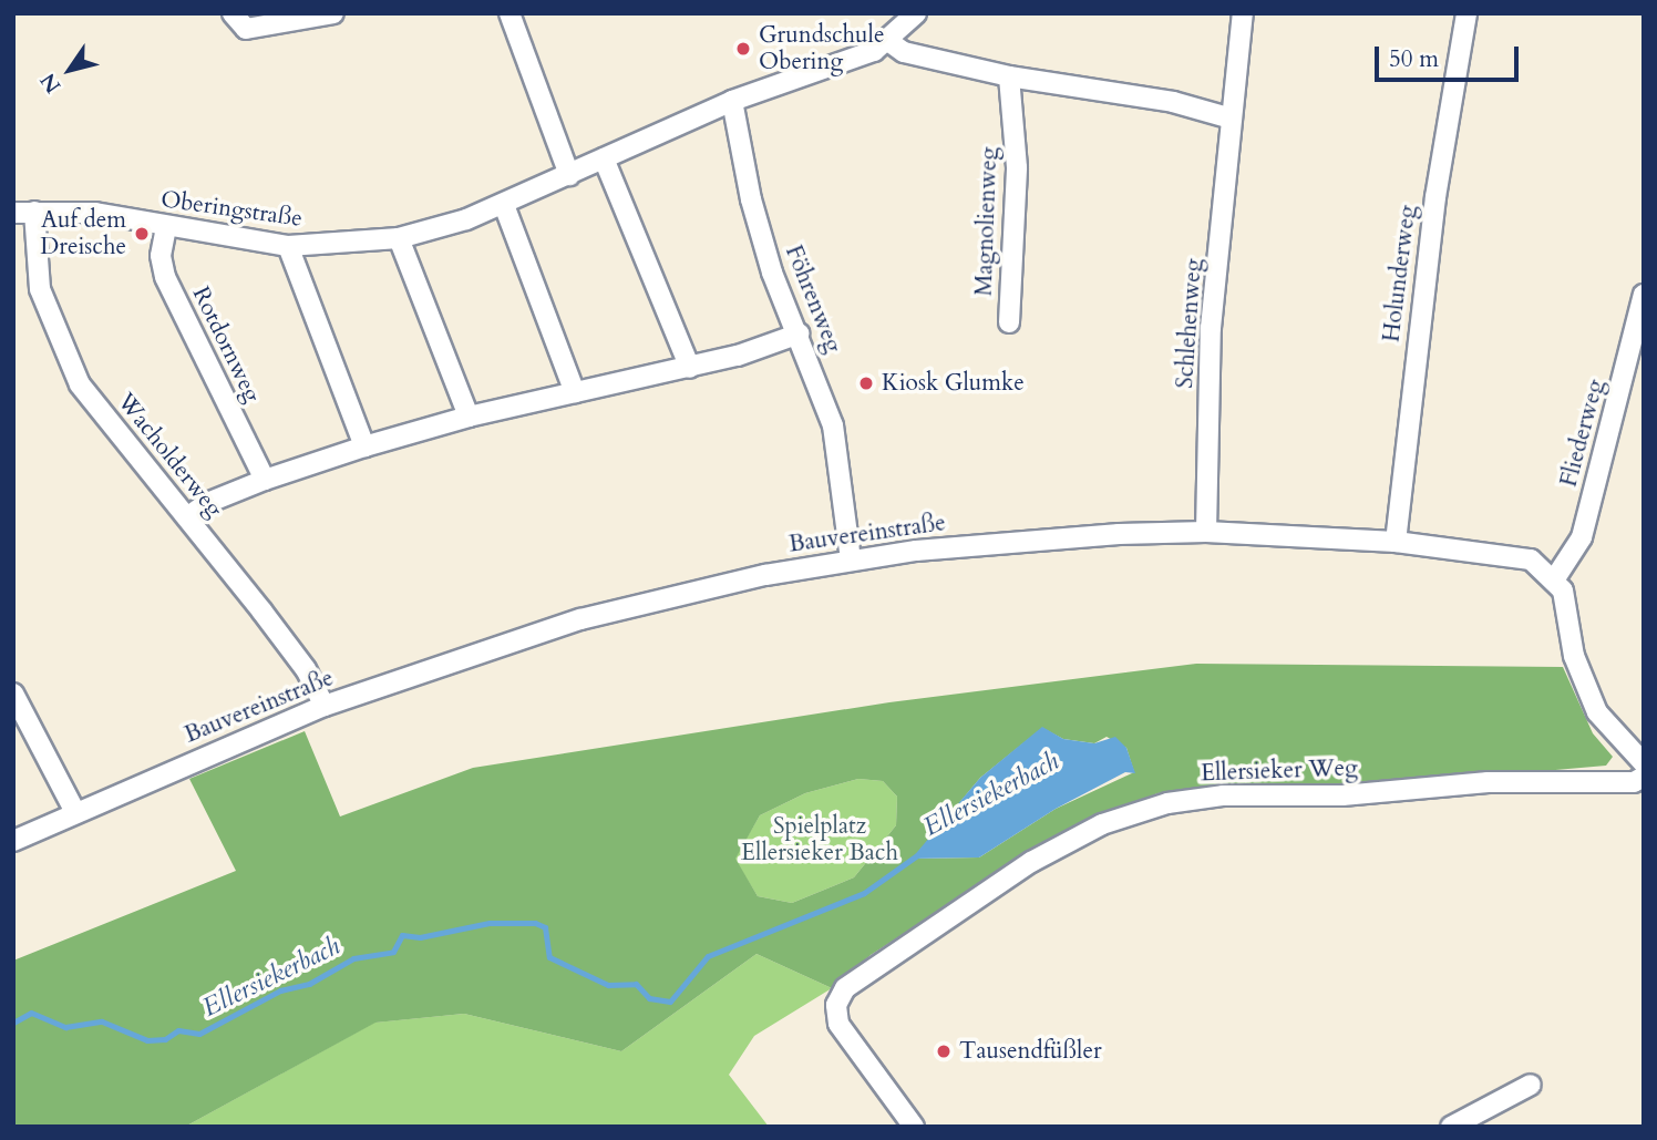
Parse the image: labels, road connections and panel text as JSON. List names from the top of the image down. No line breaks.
{"streets":{"street":["Oberingstraße","Magnolienweg","Holunderweg","Föhrenweg","Schlehenweg","Rotdornweg","Fliederweg","Wacholderweg","Bauvereinstraße","Ellersieker Weg"]},"crossings":[["Oberingstraße","Föhrenweg"],["Oberingstraße","Rotdornweg"],["Oberingstraße","Wacholderweg"],["Holunderweg","Bauvereinstraße"],["Föhrenweg","Bauvereinstraße"],["Schlehenweg","Bauvereinstraße"],["Fliederweg","Bauvereinstraße"],["Wacholderweg","Bauvereinstraße"]],"water":["Ellersiekerbach"],"parks":["Spielplatz Ellersieker Bach"],"places":["Grundschule Obering","Auf dem Dreische","Kiosk Glumke","Tausendfüßler"],"scale_bar":"50 m","north":"bottom left"}
